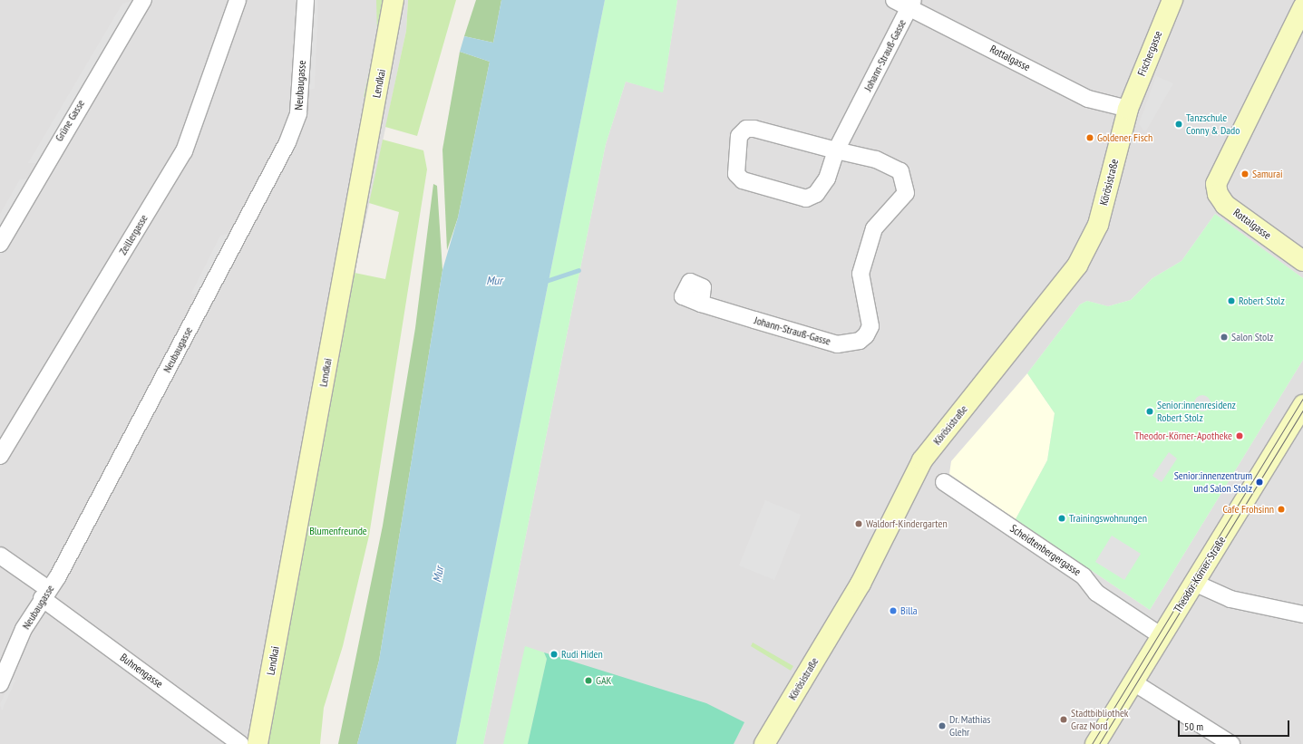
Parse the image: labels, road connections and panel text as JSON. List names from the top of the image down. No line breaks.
{"streets":{"street":["Fischergasse","Johann-Strauß-Gasse","Rottalgasse","Lendkai","Neubaugasse","Grüne Gasse","Körösistraße","Zeillergasse","Scheidtenbergergasse","Theodor-Körner-Straße","Buhnengasse"]},"crossings":[["Fischergasse","Rottalgasse"],["Fischergasse","Körösistraße"],["Johann-Strauß-Gasse","Rottalgasse"],["Rottalgasse","Körösistraße"],["Neubaugasse","Buhnengasse"],["Scheidtenbergergasse","Theodor-Körner-Straße"]],"water":["Mur"],"parks":["Blumenfreunde"],"places":["Tanzschule Conny & Dado","Goldener Fisch","Samurai","Robert Stolz","Salon Stolz","Senior:innenresidenz Robert Stolz","Theodor-Körner-Apotheke","Senior:innenzentrum und Salon Stolz","Cafe Frohsinn","Trainingswohnungen","Waldorf-Kindergarten","Billa","Rudi Hiden","GAK","Stadtbibliothek Graz Nord","Dr. Mathias Glehr"],"scale_bar":"50 m"}
